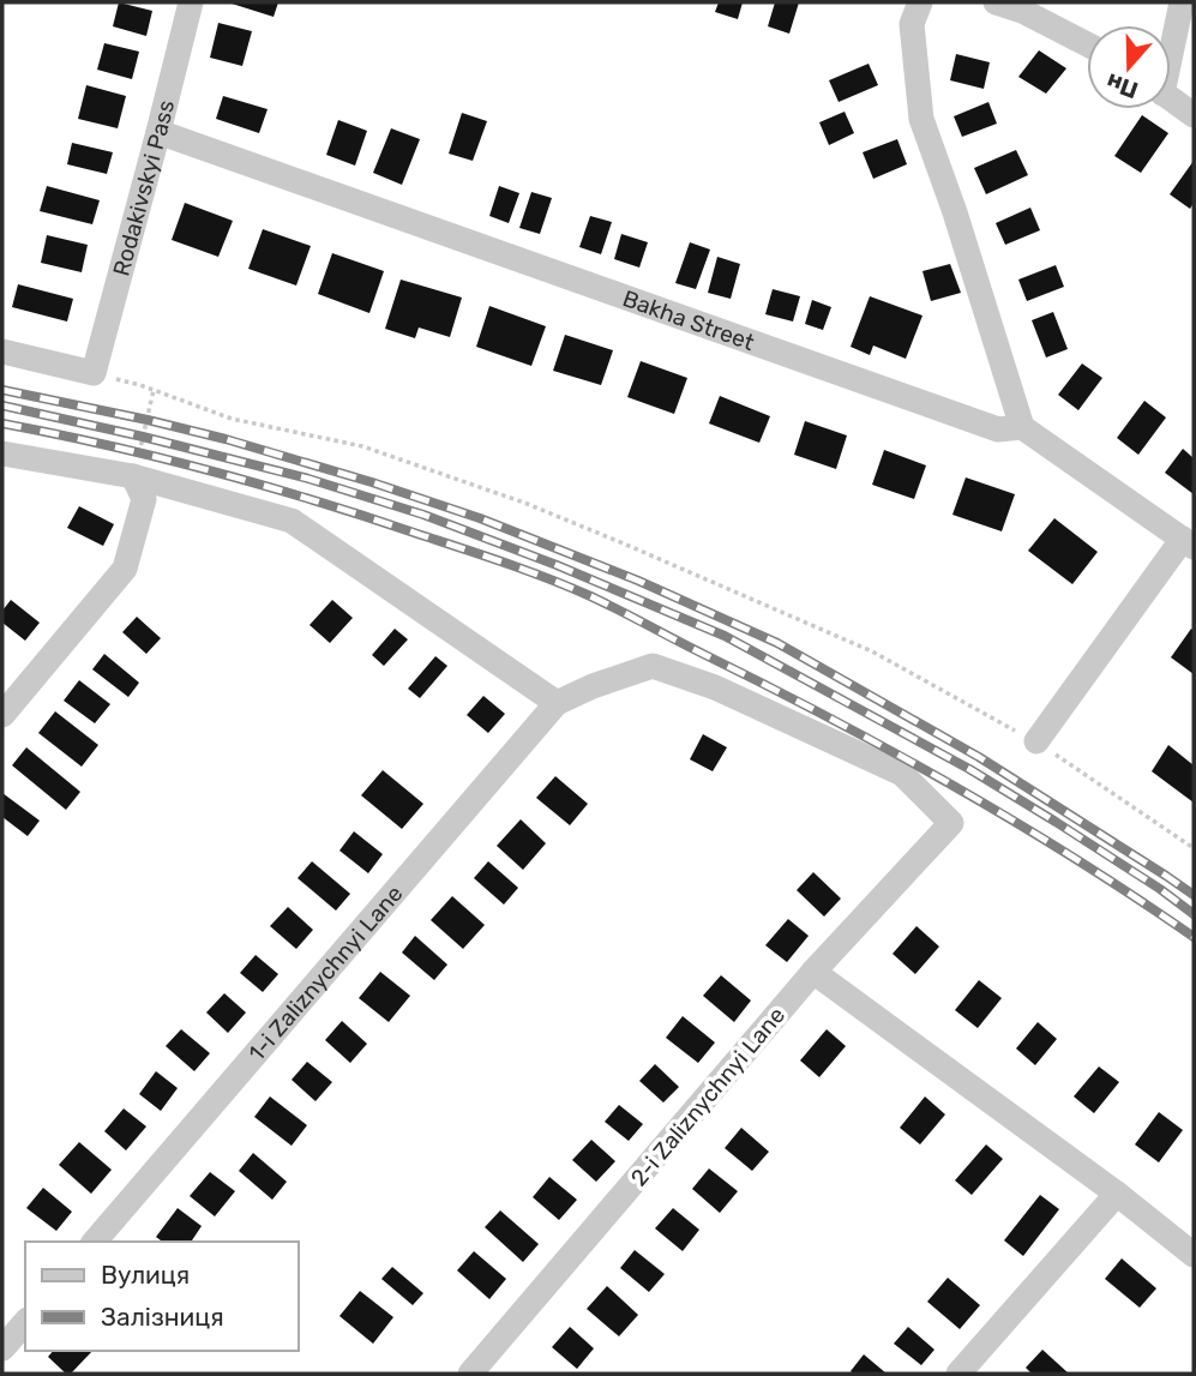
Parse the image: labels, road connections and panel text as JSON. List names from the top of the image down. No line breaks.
{"streets":{"street":["Rodakivskyi Pass","Bakha Street","1-i Zaliznychnyi Lane","2-i Zaliznychnyi Lane"]},"crossings":[["Rodakivskyi Pass","Bakha Street"],["1-i Zaliznychnyi Lane","2-i Zaliznychnyi Lane"]],"legend":["Вулиця","Залізниця"],"north":"bottom"}
